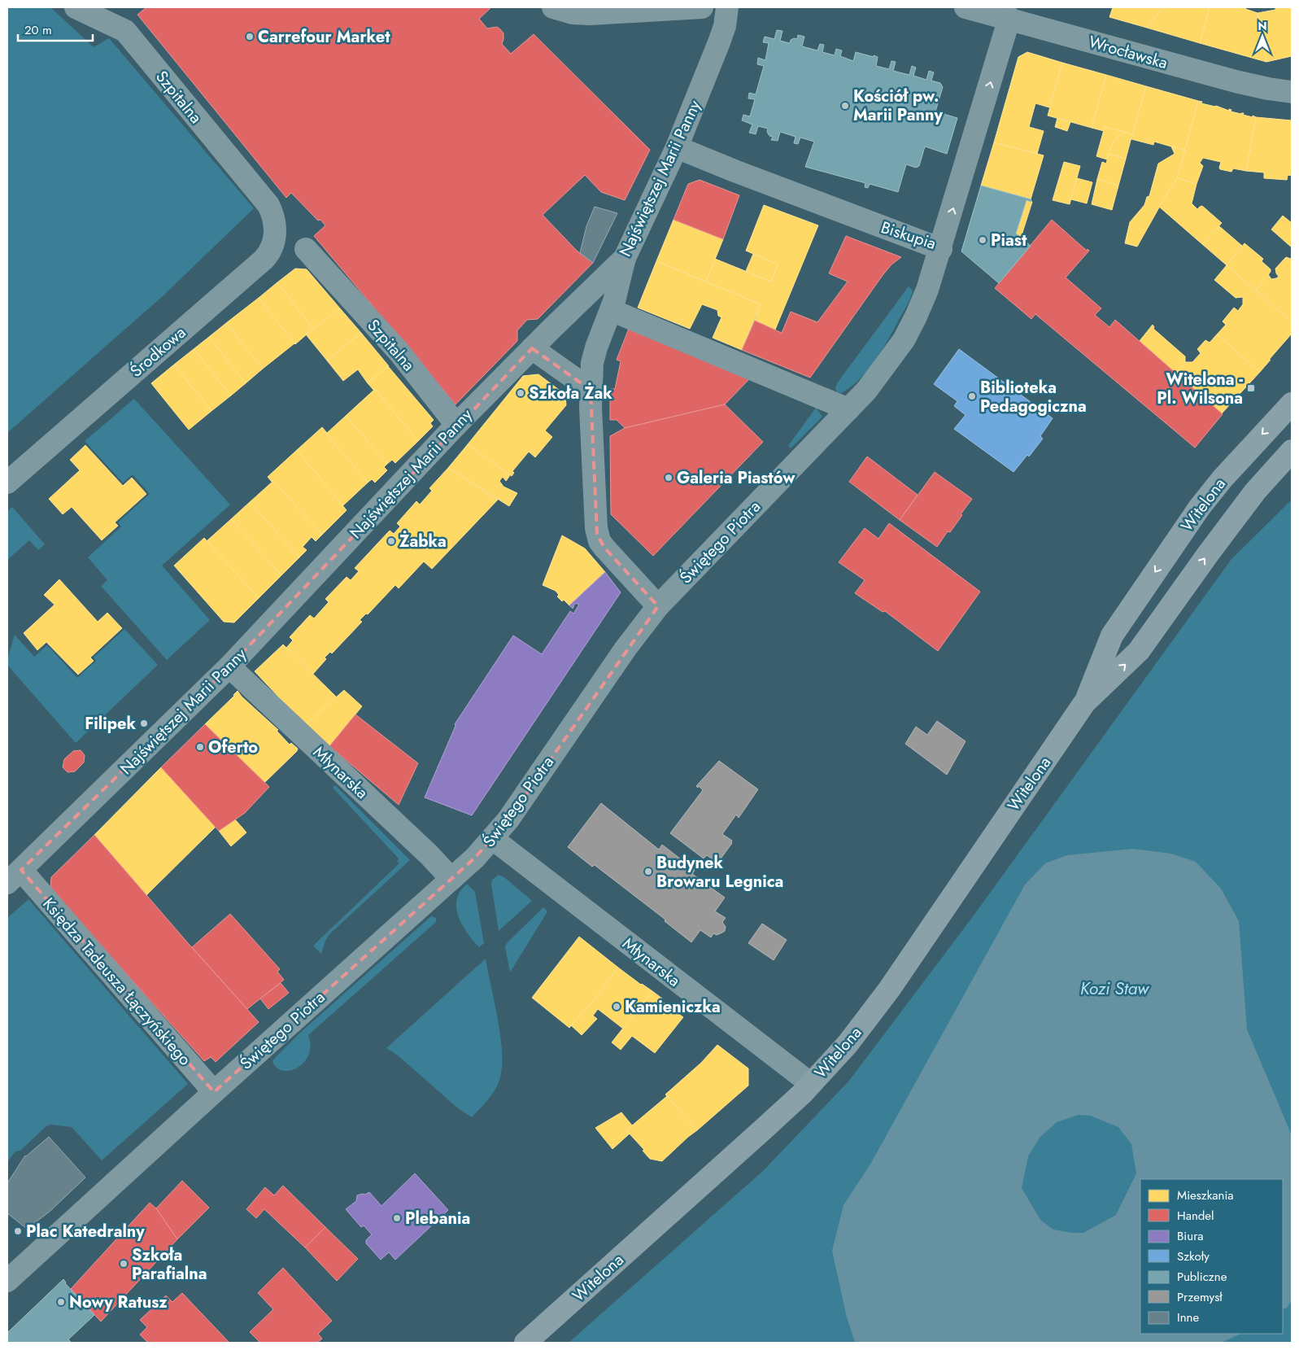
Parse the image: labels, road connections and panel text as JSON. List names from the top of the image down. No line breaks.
{"streets":{"main road":["Witelona"],"street":["Wrocławska","Szpitalna","Najświętszej Marii Panny","Biskupia","Środkowa","Świętego Piotra","Młynarska","Księdza Tadeusza Łączyńskiego"]},"crossings":[["Wrocławska","Biskupia"],["Szpitalna","Najświętszej Marii Panny"],["Szpitalna","Środkowa"],["Najświętszej Marii Panny","Biskupia"],["Najświętszej Marii Panny","Młynarska"],["Najświętszej Marii Panny","Księdza Tadeusza Łączyńskiego"],["Biskupia","Świętego Piotra"],["Witelona","Młynarska"],["Świętego Piotra","Młynarska"],["Świętego Piotra","Księdza Tadeusza Łączyńskiego"]],"one_way":["Biskupia"],"water":["Kozi Staw"],"places":{"other":["Carrefour Market","Kościół pw. Marii Panny","Piast","Szkoła Żak","Biblioteka Pedagogiczna","Galeria Piastów","Żabka","Filipek","Oferto","Budynek Browaru Legnica","Kamieniczka","Plebania","Plac Katedralny","Szkoła Parafialna","Nowy Ratusz"],"transit":["Witelona - Pl. Wilsona"]},"legend":["Mieszkania","Handel","Biura","Szkoły","Publiczne","Przemysł","Inne"],"scale_bar":"20 m","north":"top"}
